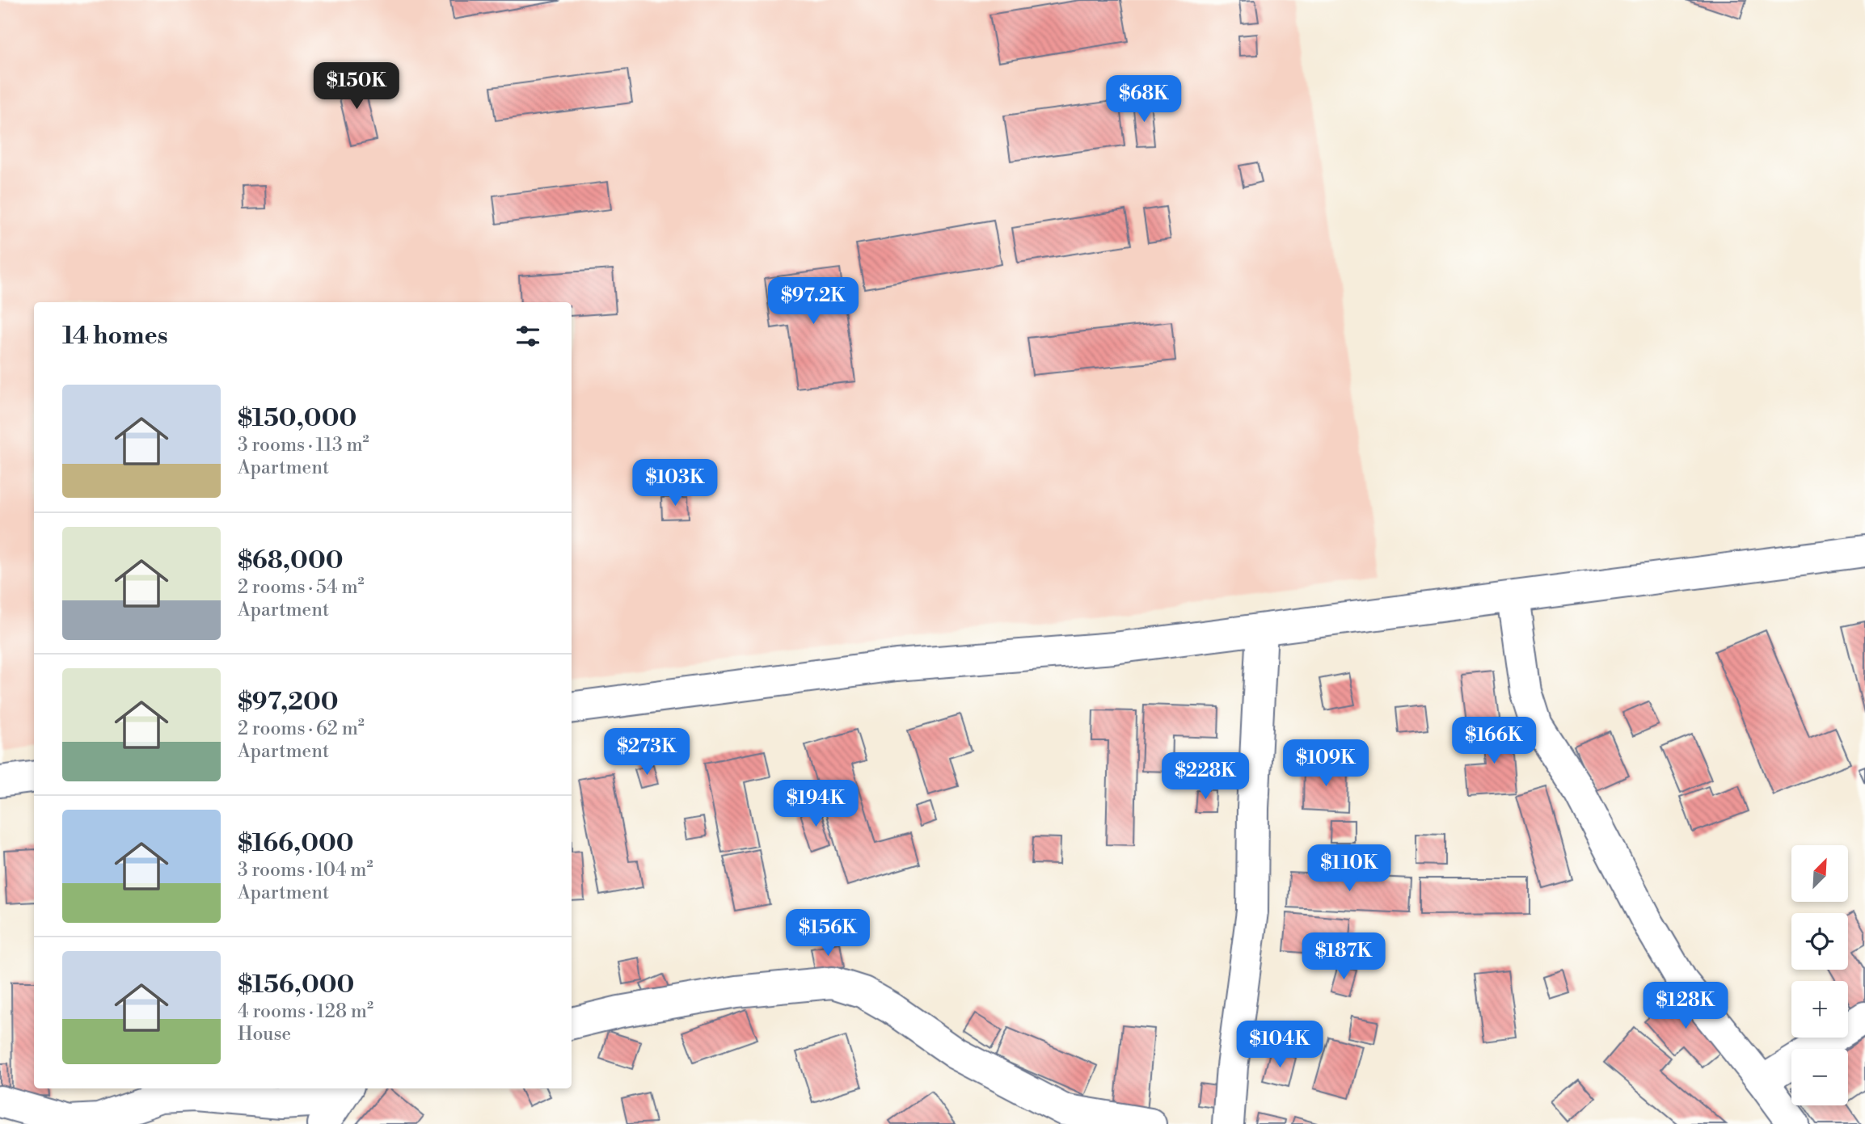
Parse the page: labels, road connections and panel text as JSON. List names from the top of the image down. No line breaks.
{"north":"top right","page":{"price":["$150K","$68K","$97.2K","$103K","$166K","$273K","$109K","$228K","$194K","$110K","$156K","$187K","$128K","$104K"],"heading":"14 homes","list":[{"name":"$150,000","note":"3 rooms · 113 m² · Apartment"},{"name":"$68,000","note":"2 rooms · 54 m² · Apartment"},{"name":"$97,200","note":"2 rooms · 62 m² · Apartment"},{"name":"$166,000","note":"3 rooms · 104 m² · Apartment"},{"name":"$156,000","note":"4 rooms · 128 m² · House"}],"map_buttons":["+","−"]}}
